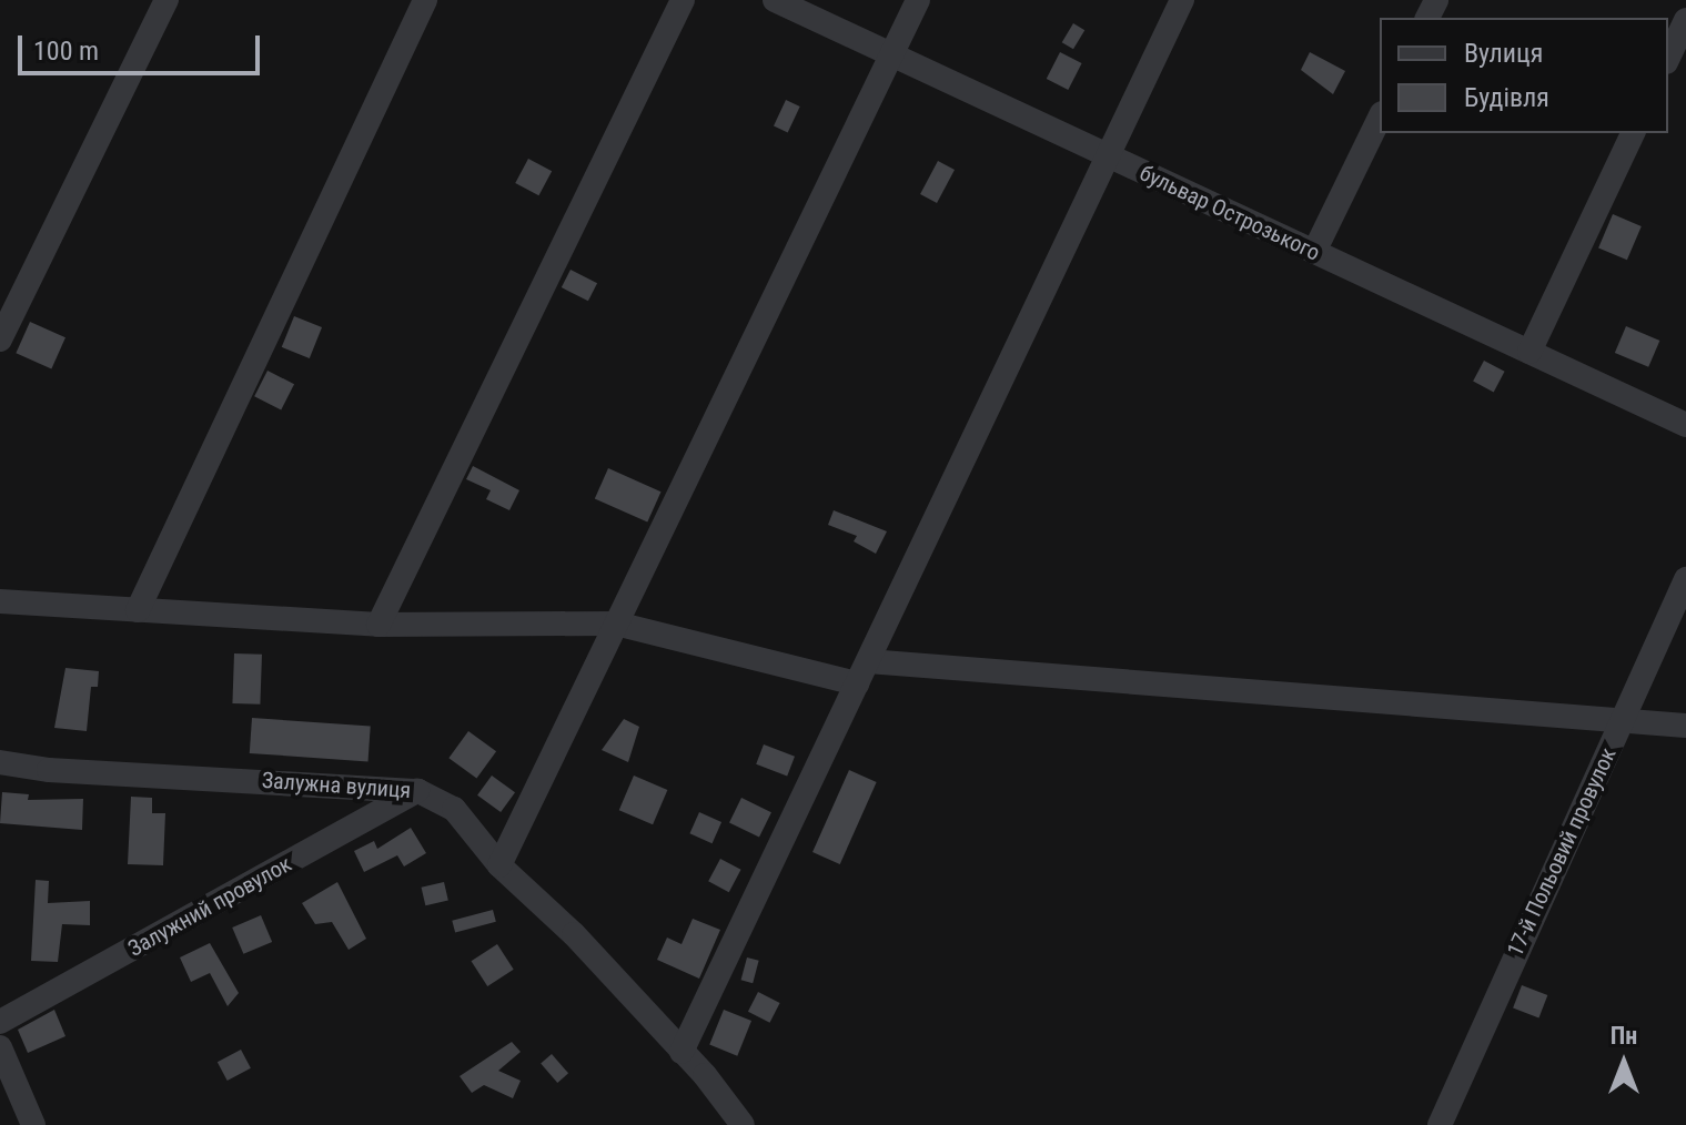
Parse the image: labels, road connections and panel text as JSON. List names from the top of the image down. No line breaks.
{"streets":{"street":["бульвар Острозького","Залужна вулиця","17-й Польовий провулок","Залужний провулок"]},"crossings":[["Залужна вулиця","Залужний провулок"]],"legend":["Вулиця","Будівля"],"scale_bar":"100 m","north":"top"}
